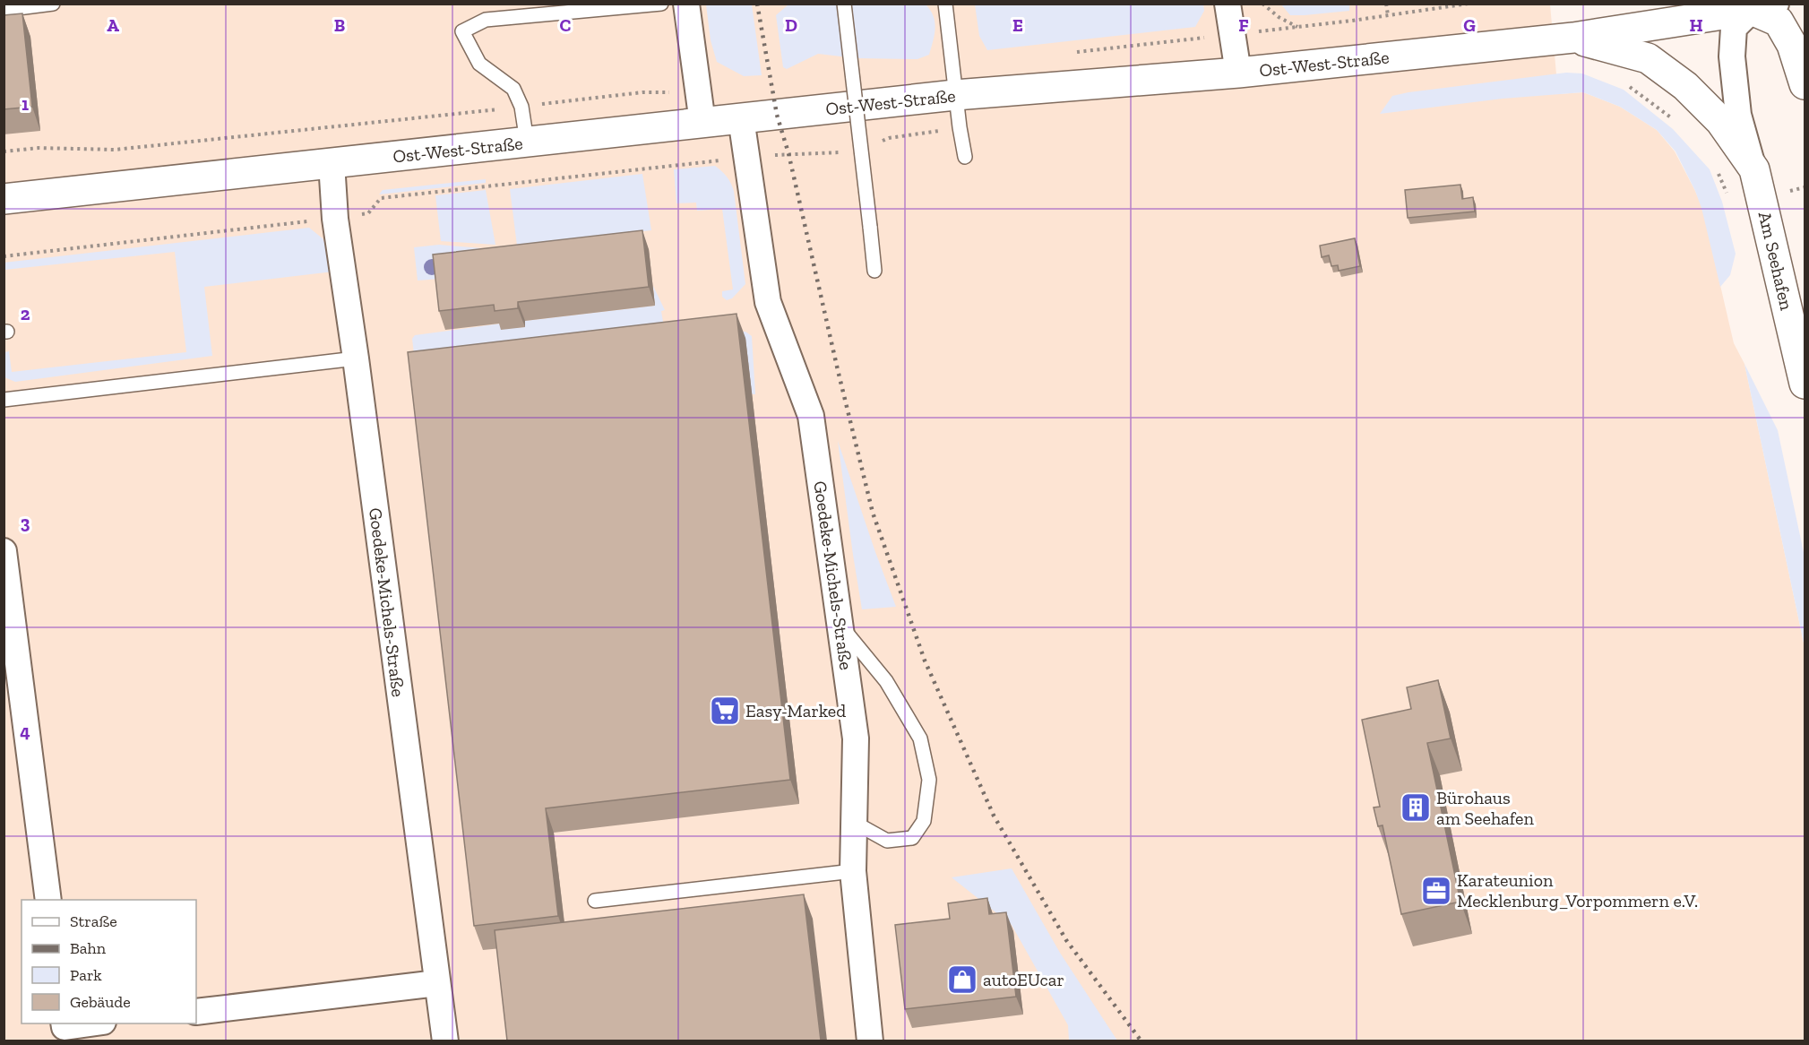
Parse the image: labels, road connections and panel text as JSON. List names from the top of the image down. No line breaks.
{"streets":{"street":["Ost-West-Straße","Am Seehafen","Goedeke-Michels-Straße"]},"crossings":[["Ost-West-Straße","Am Seehafen"],["Ost-West-Straße","Goedeke-Michels-Straße"]],"places":{"supermarket":["Easy-Marked"],"building":["Bürohaus am Seehafen"],"office":["Karateunion Mecklenburg_Vorpommern e.V."],"shop":["autoEUcar"]},"legend":["Straße","Bahn","Park","Gebäude"],"grid":{"columns":["A","B","C","D","E","F","G","H"],"rows":["1","2","3","4"]}}
